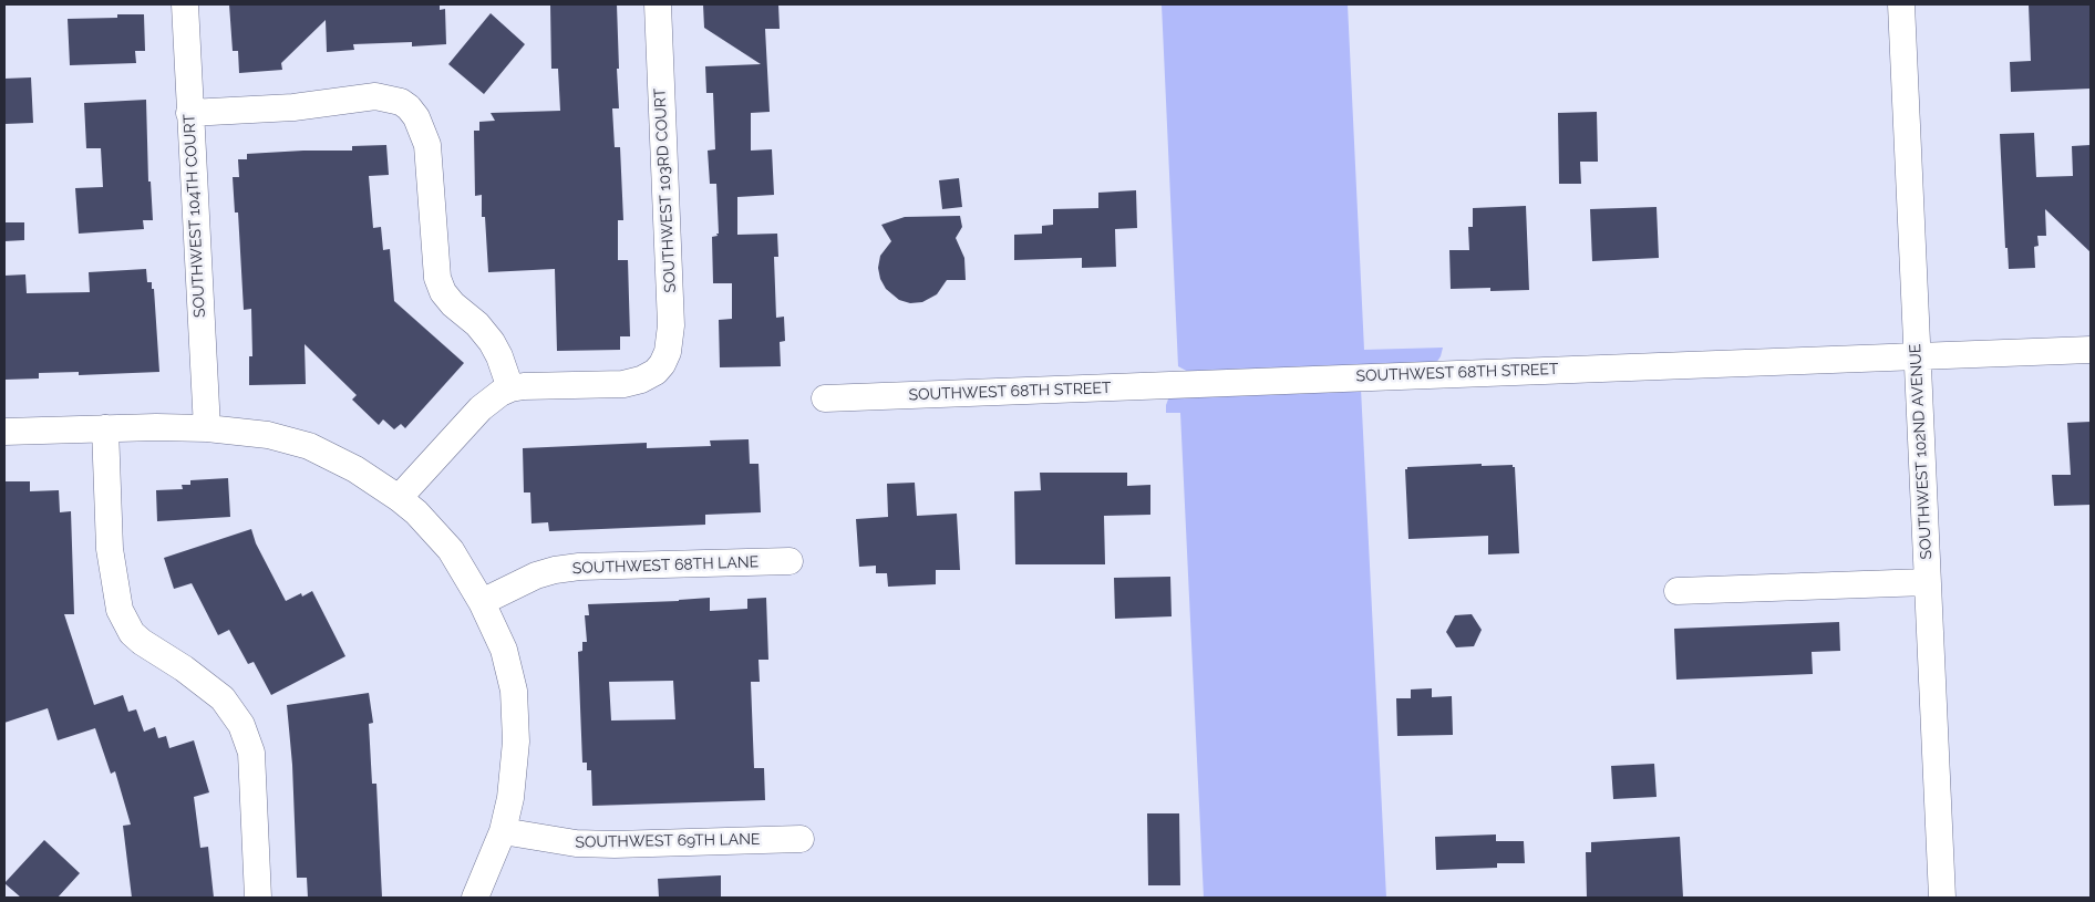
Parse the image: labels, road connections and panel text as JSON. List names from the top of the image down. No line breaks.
{"streets":{"street":["SOUTHWEST 103RD COURT","SOUTHWEST 104TH COURT","SOUTHWEST 68TH STREET","SOUTHWEST 102ND AVENUE","SOUTHWEST 68TH LANE","SOUTHWEST 69TH LANE"]},"crossings":[["SOUTHWEST 68TH STREET","SOUTHWEST 102ND AVENUE"]]}
